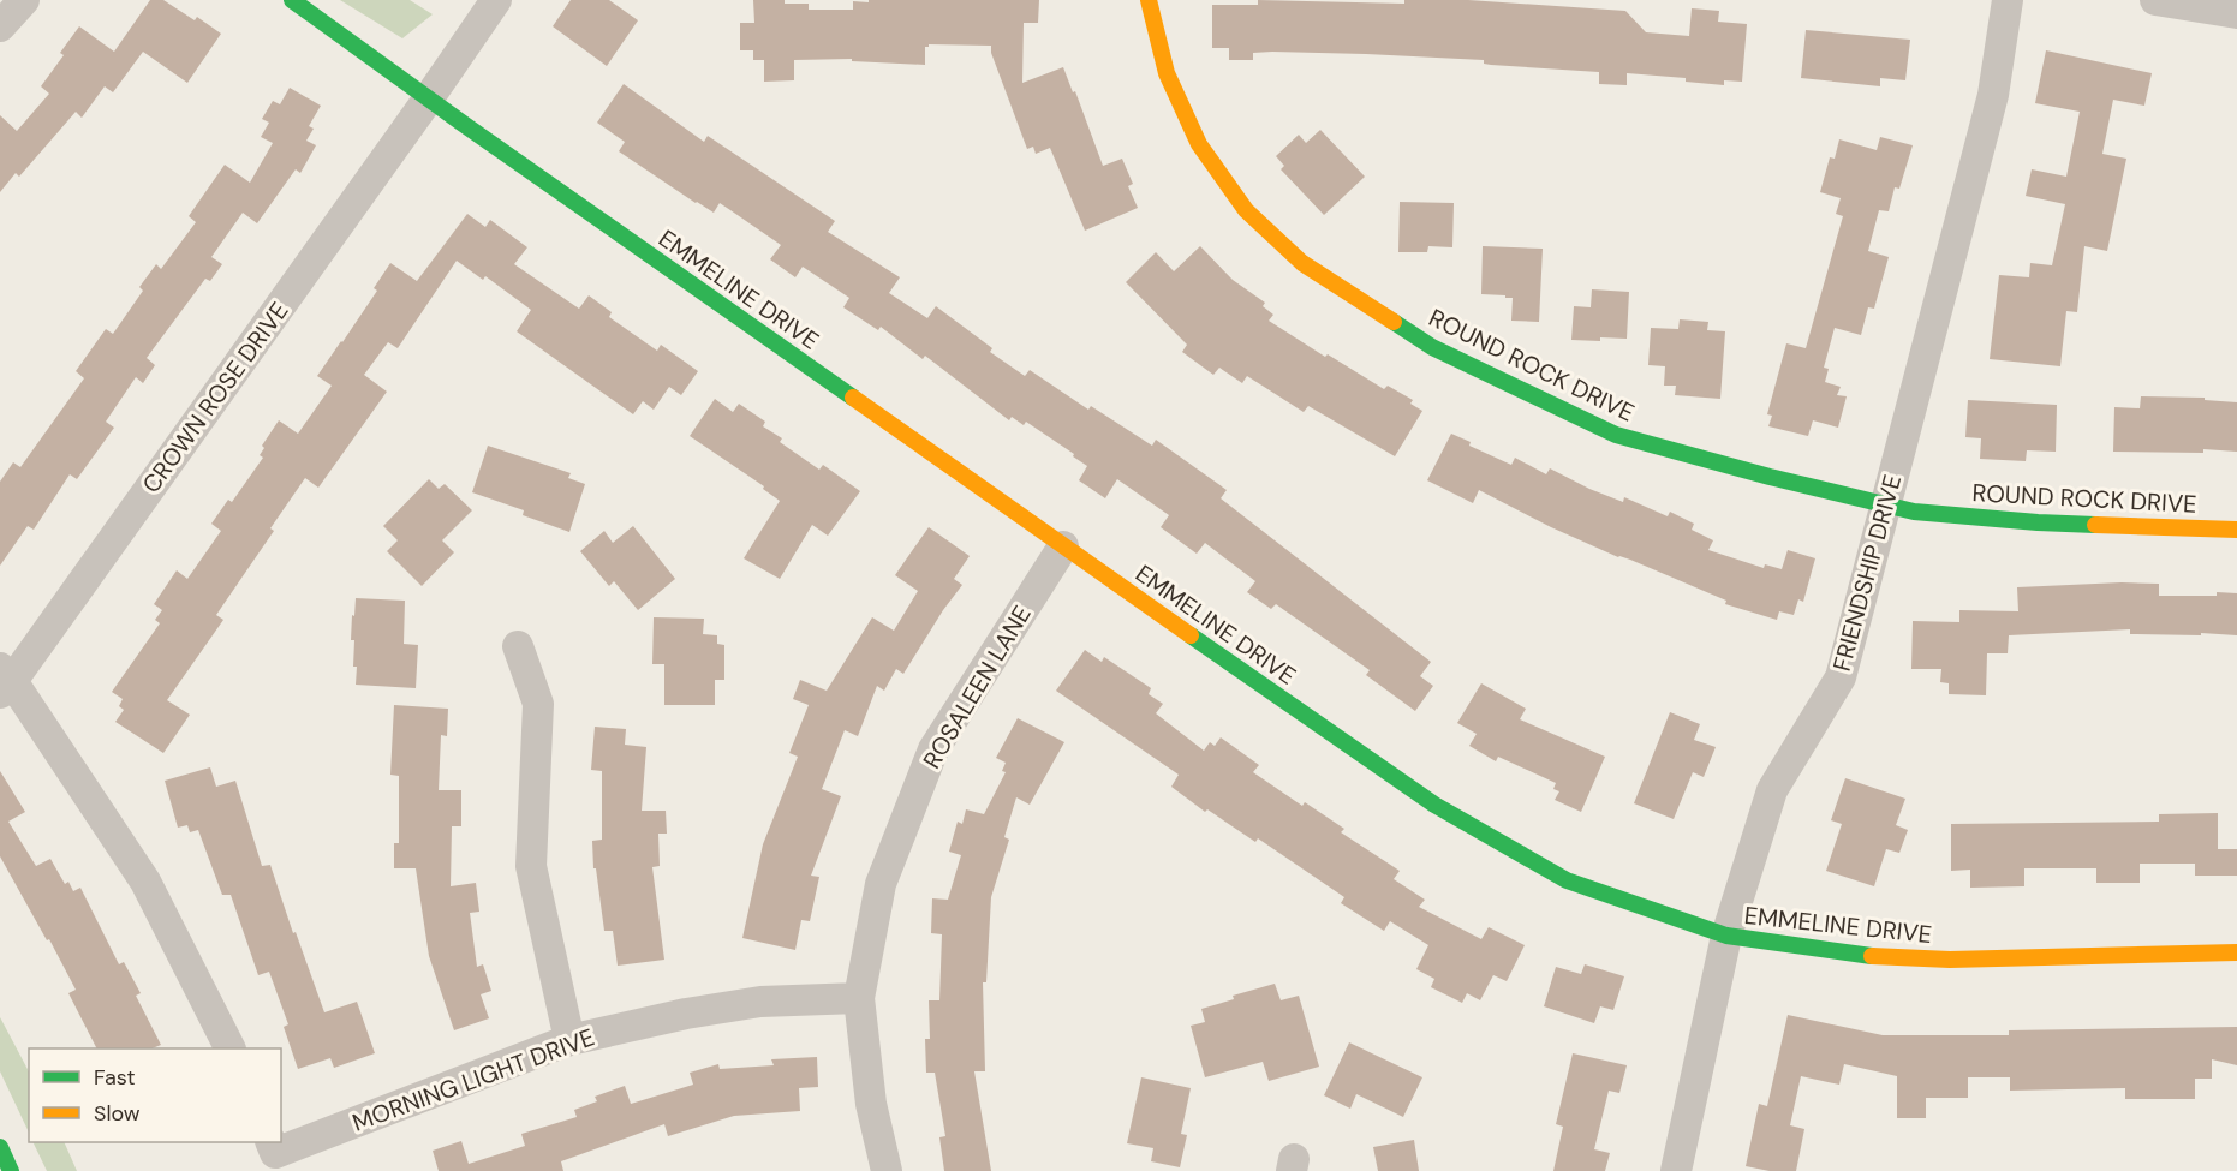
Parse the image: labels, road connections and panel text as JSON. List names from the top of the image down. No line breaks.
{"streets":{"street":["EMMELINE DRIVE","ROUND ROCK DRIVE","CROWN ROSE DRIVE","FRIENDSHIP DRIVE","ROSALEEN LANE","MORNING LIGHT DRIVE"]},"crossings":[["EMMELINE DRIVE","CROWN ROSE DRIVE"],["EMMELINE DRIVE","FRIENDSHIP DRIVE"],["EMMELINE DRIVE","ROSALEEN LANE"],["ROUND ROCK DRIVE","FRIENDSHIP DRIVE"],["ROSALEEN LANE","MORNING LIGHT DRIVE"]],"legend":["Fast","Slow"]}
